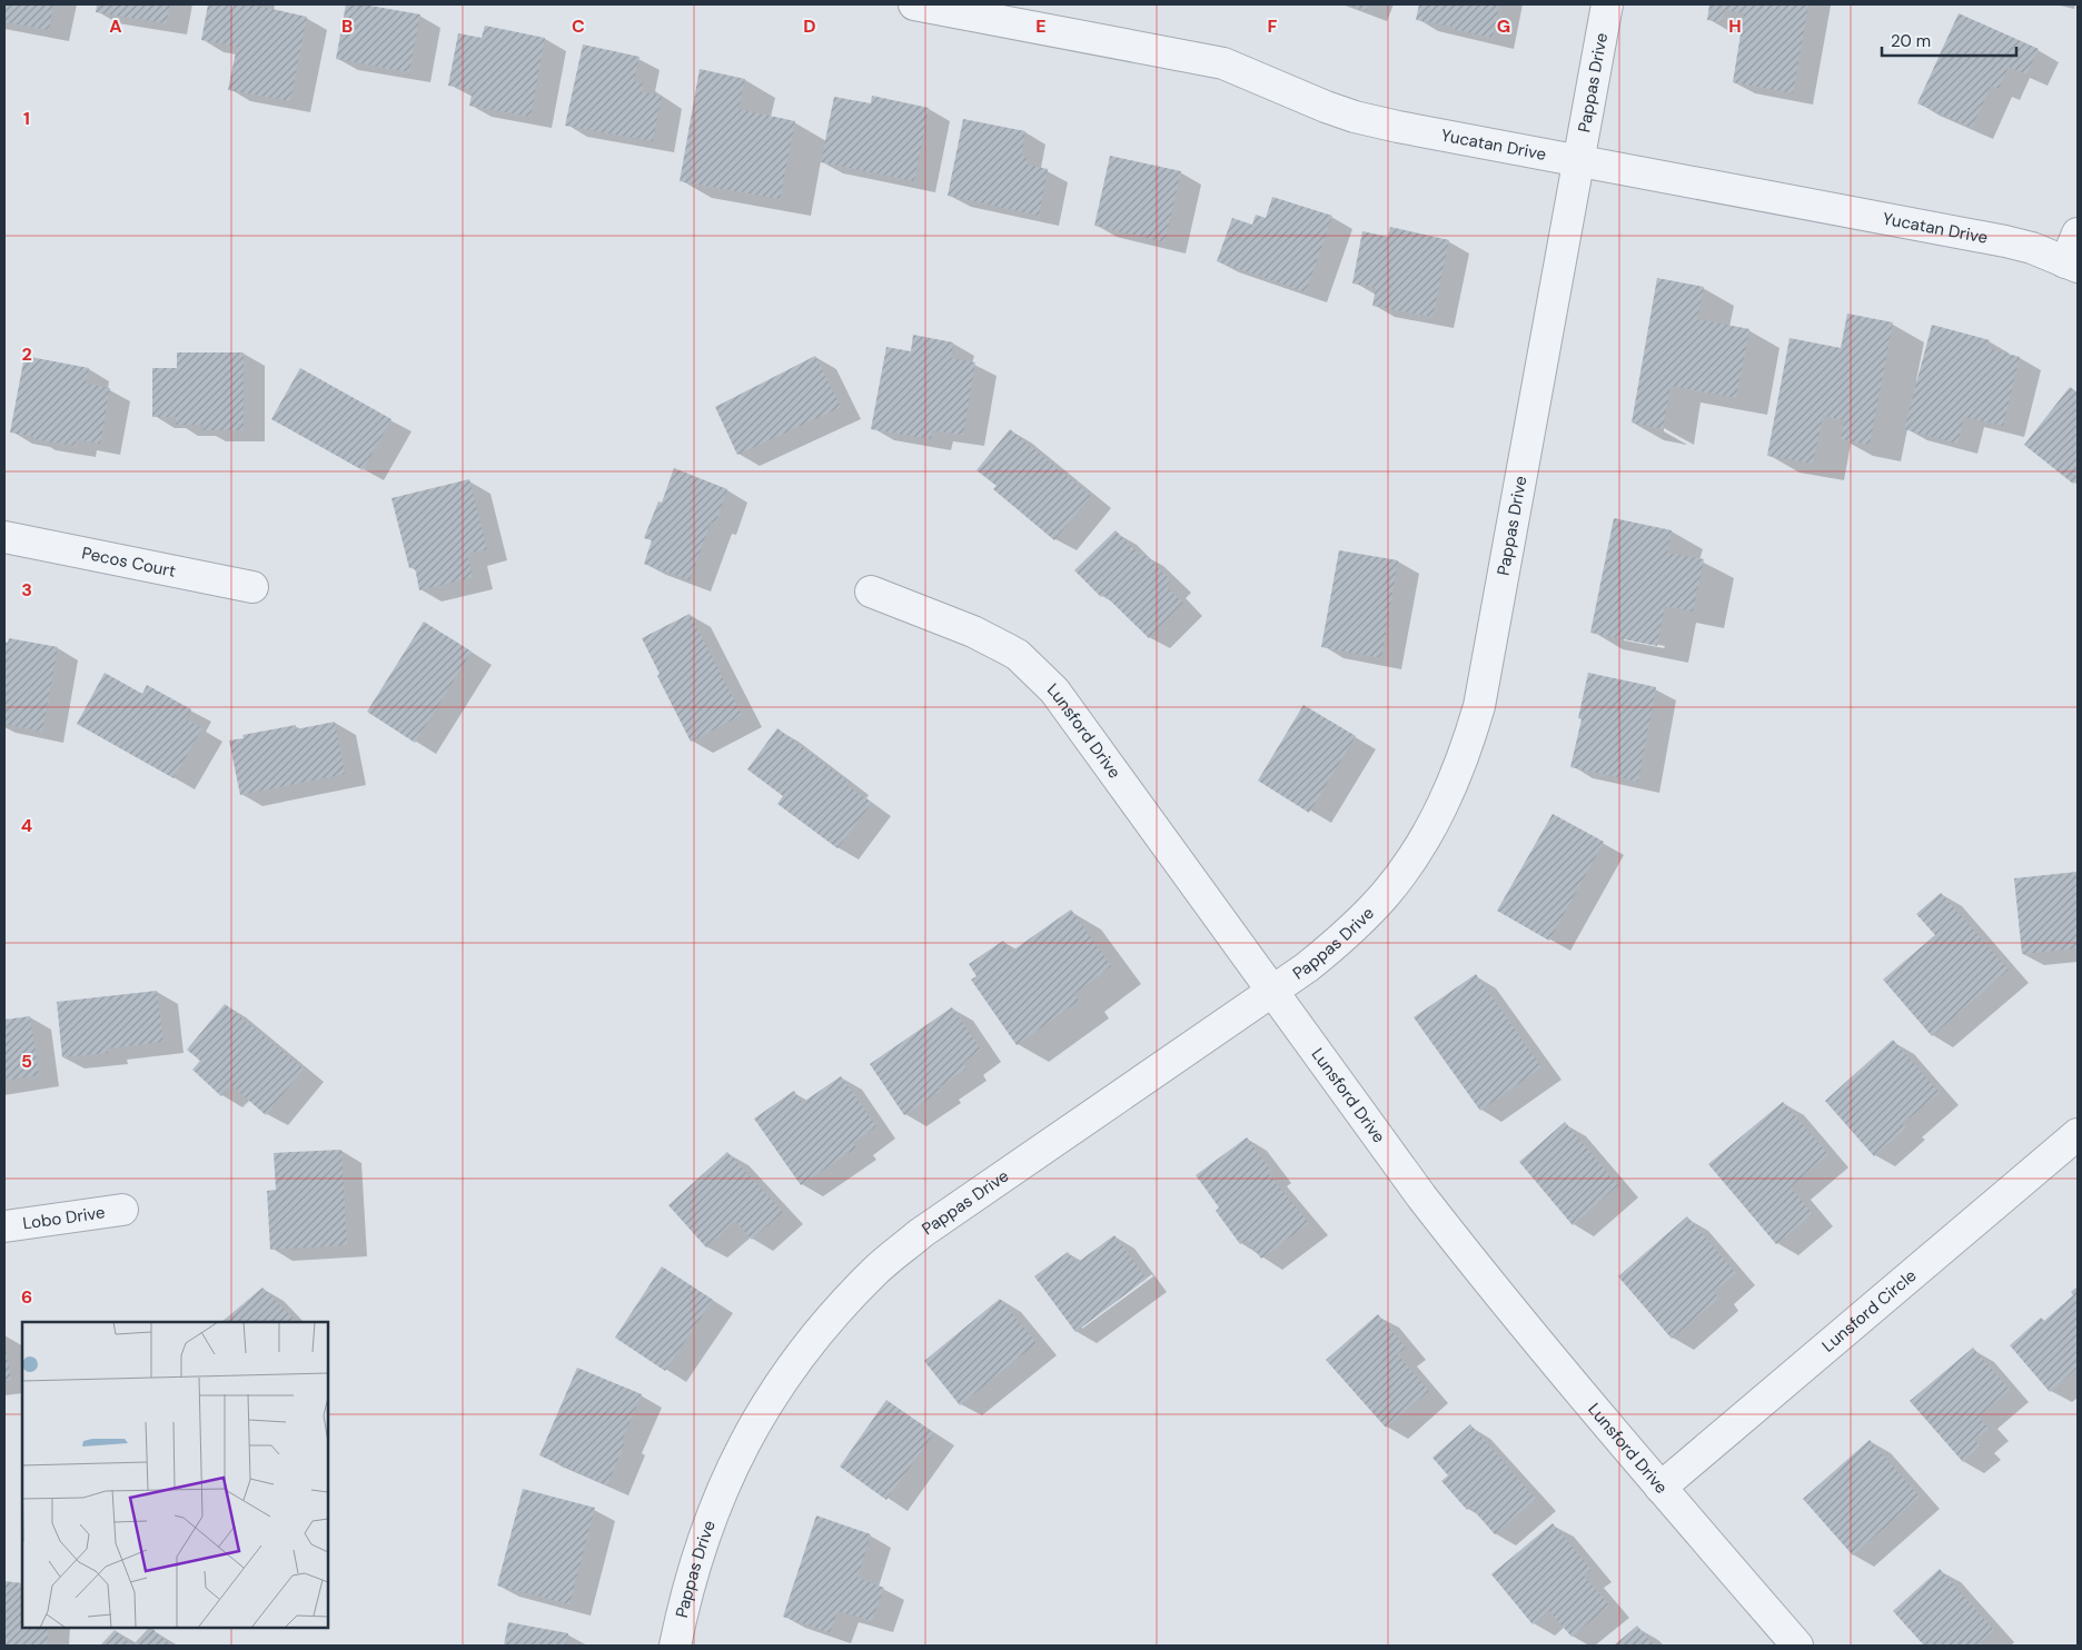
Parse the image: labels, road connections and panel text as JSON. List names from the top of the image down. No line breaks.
{"streets":{"street":["Pappas Drive","Yucatan Drive","Pecos Court","Lunsford Drive","Lobo Drive","Lunsford Circle"]},"crossings":[["Pappas Drive","Yucatan Drive"],["Pappas Drive","Lunsford Drive"],["Lunsford Drive","Lunsford Circle"]],"scale_bar":"20 m","grid":{"columns":["A","B","C","D","E","F","G","H"],"rows":["1","2","3","4","5","6"]}}
